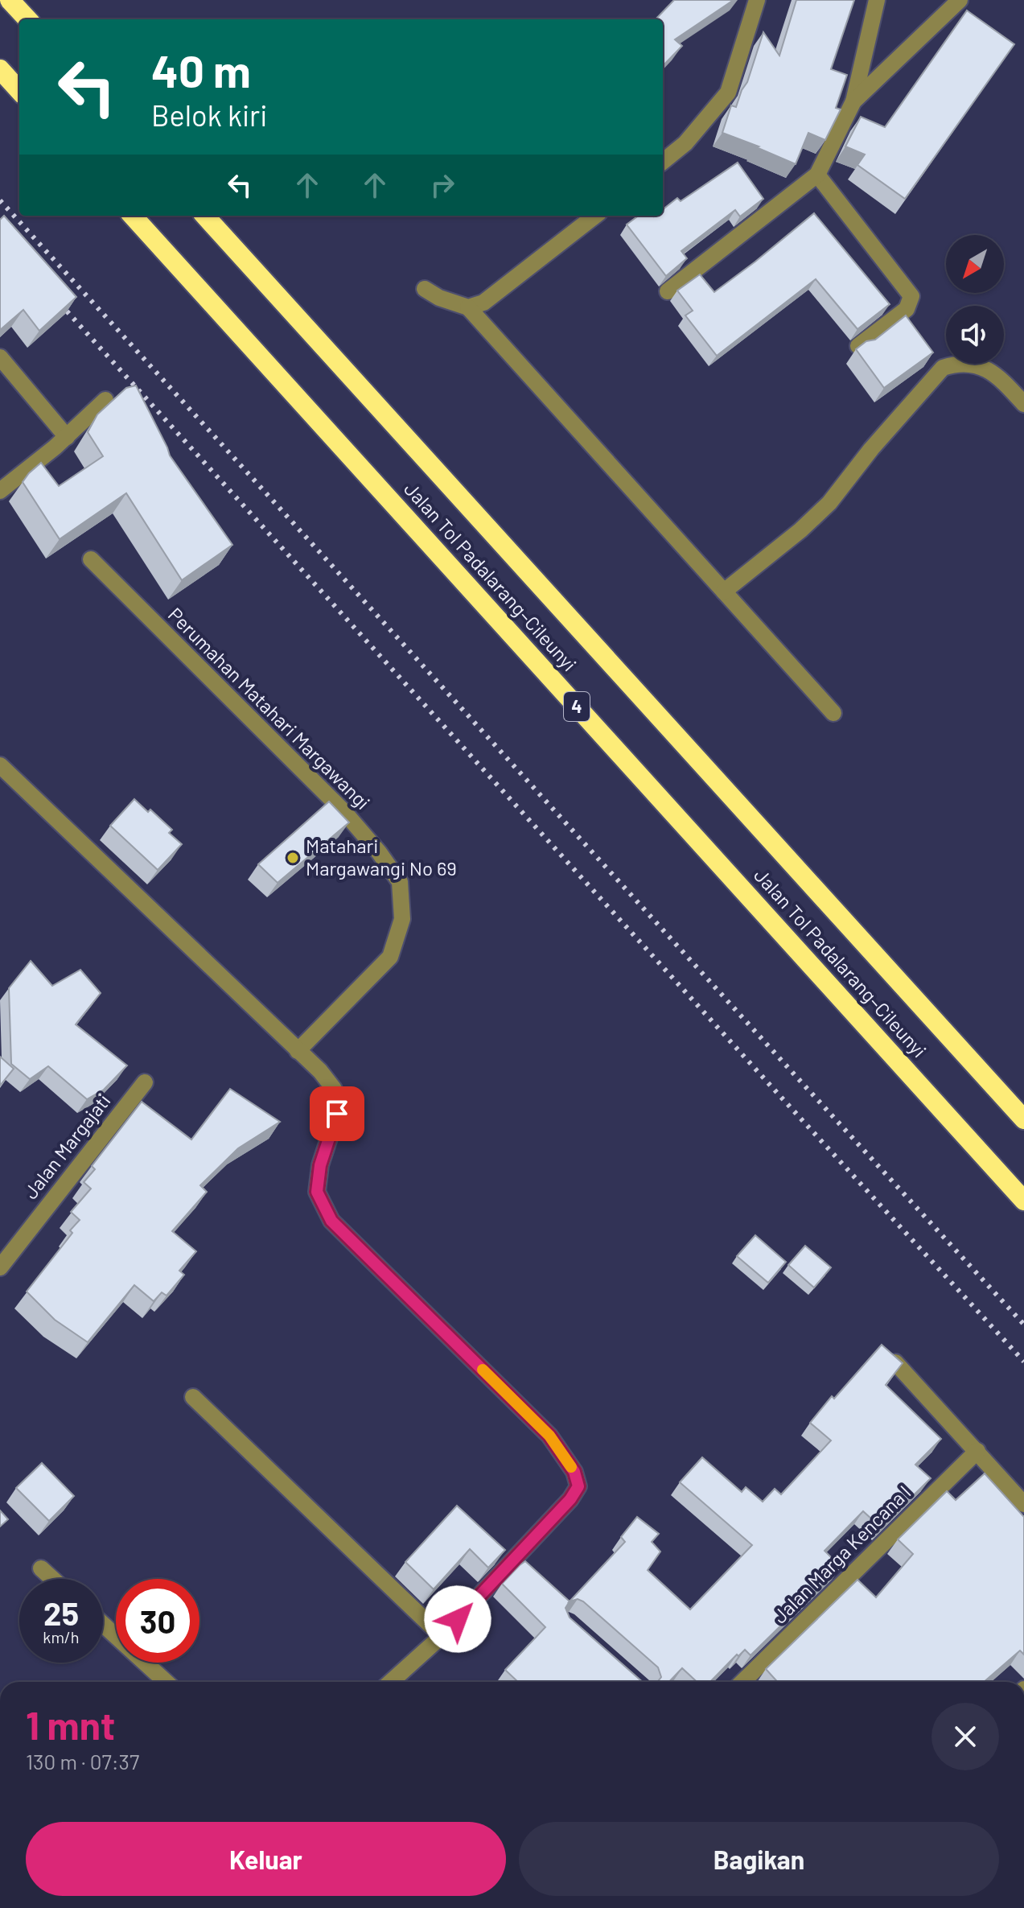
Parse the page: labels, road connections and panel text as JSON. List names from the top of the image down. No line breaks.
{"streets":{"highway":["Jalan Tol Padalarang–Cileunyi","4"],"street":["Perumahan Matahari Margawangi","Jalan Margajati","Jalan Marga Kencana I"]},"places":["Matahari Margawangi No 69"],"north":"bottom left","page":{"turn":["40 m","Belok kiri"],"speed":"25 km/h","limit":"30","heading":["1 mnt","130 m · 07:37"],"buttons":["Keluar","Bagikan"]}}
